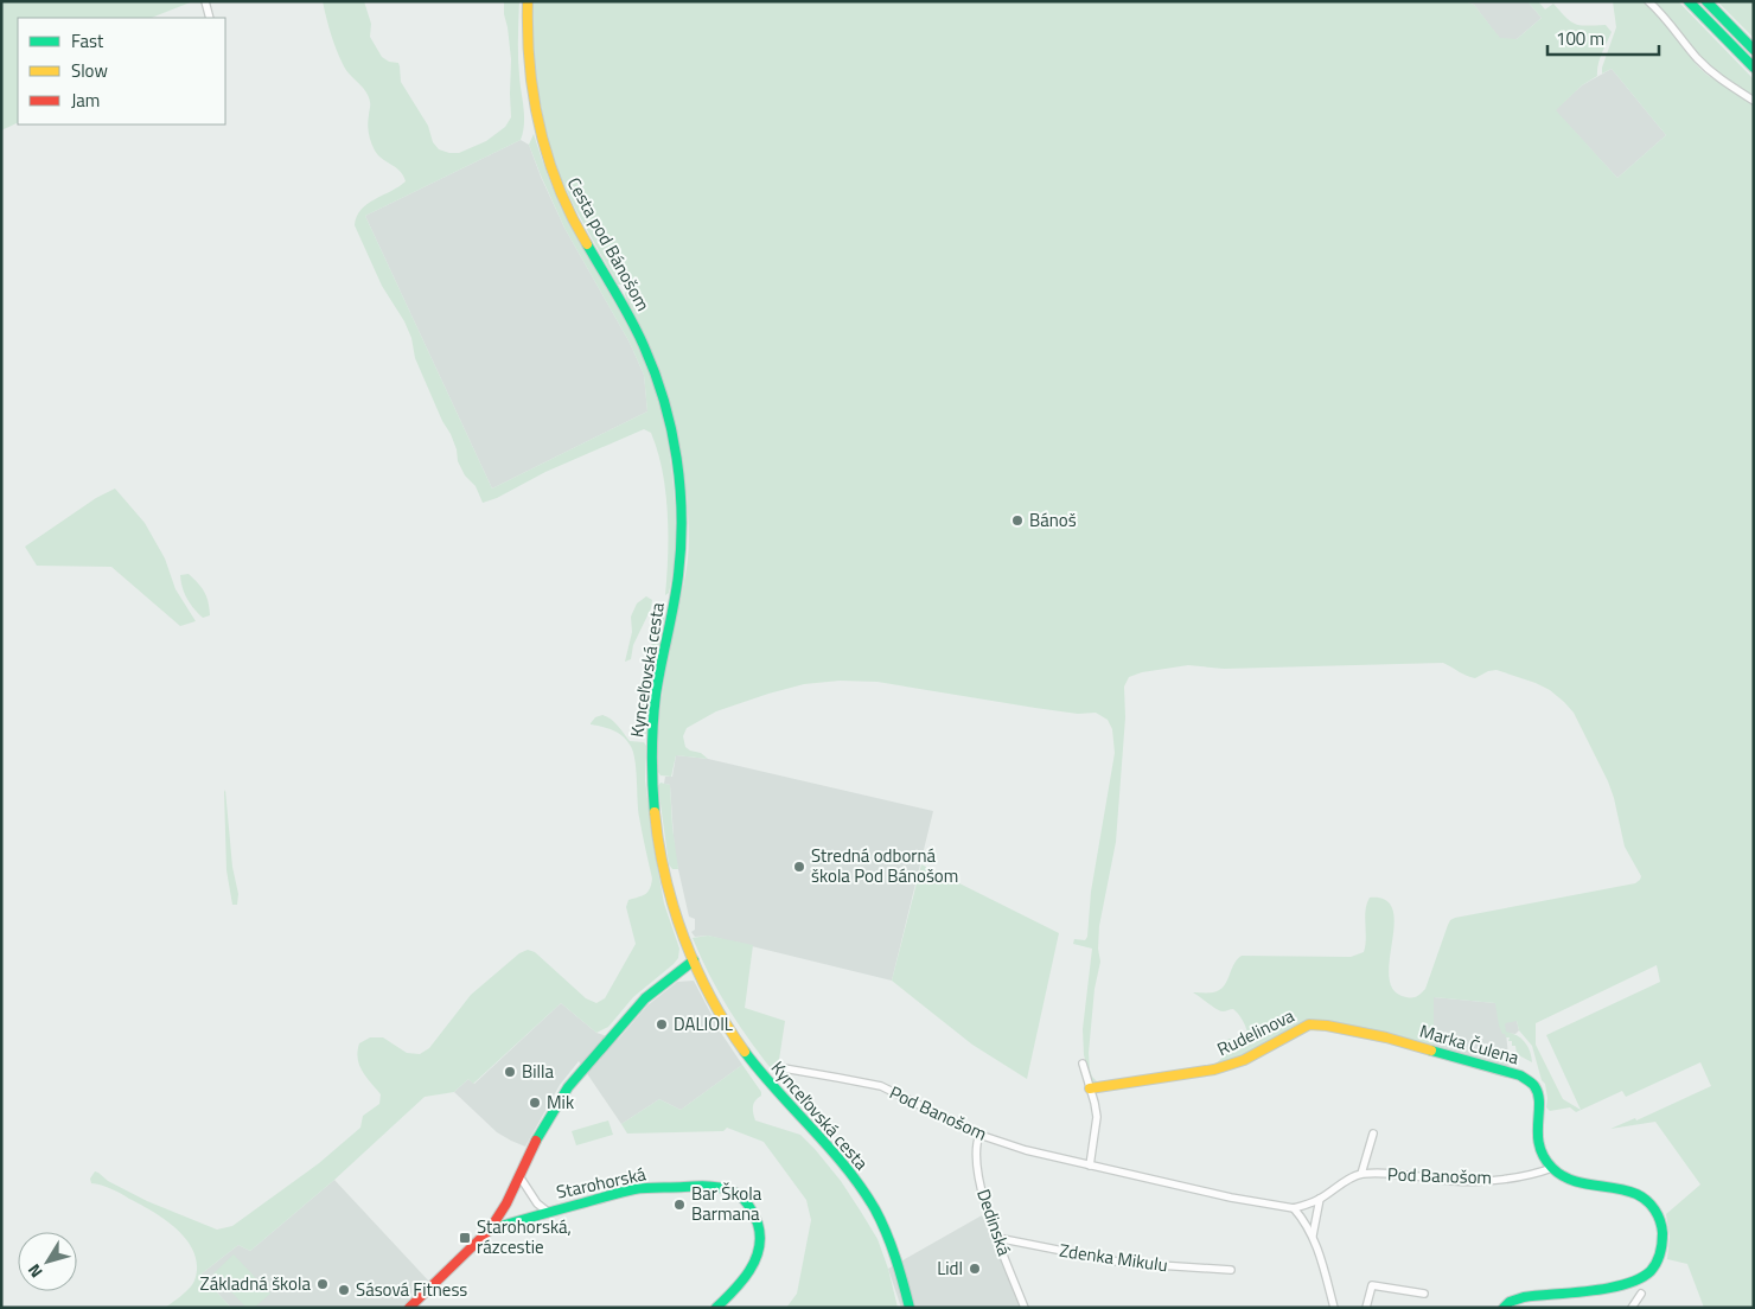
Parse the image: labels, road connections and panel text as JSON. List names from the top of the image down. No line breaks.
{"streets":{"main road":["Cesta pod Bánošom","Kynceľovská cesta","Rudelinova","Marka Čulena","Starohorská"],"street":["Pod Banošom","Dedinská","Zdenka Mikulu"]},"crossings":[["Cesta pod Bánošom","Kynceľovská cesta"],["Rudelinova","Marka Čulena"],["Marka Čulena","Pod Banošom"],["Pod Banošom","Dedinská"],["Dedinská","Zdenka Mikulu"]],"places":{"other":["Bánoš","Stredná odborná škola Pod Bánošom","DALIOIL","Billa","Mik","Bar Škola Barmana","Lidl","Základná škola","Sásová Fitness"],"transit":["Starohorská, rázcestie"]},"legend":["Fast","Slow","Jam"],"scale_bar":"100 m","north":"bottom left"}
